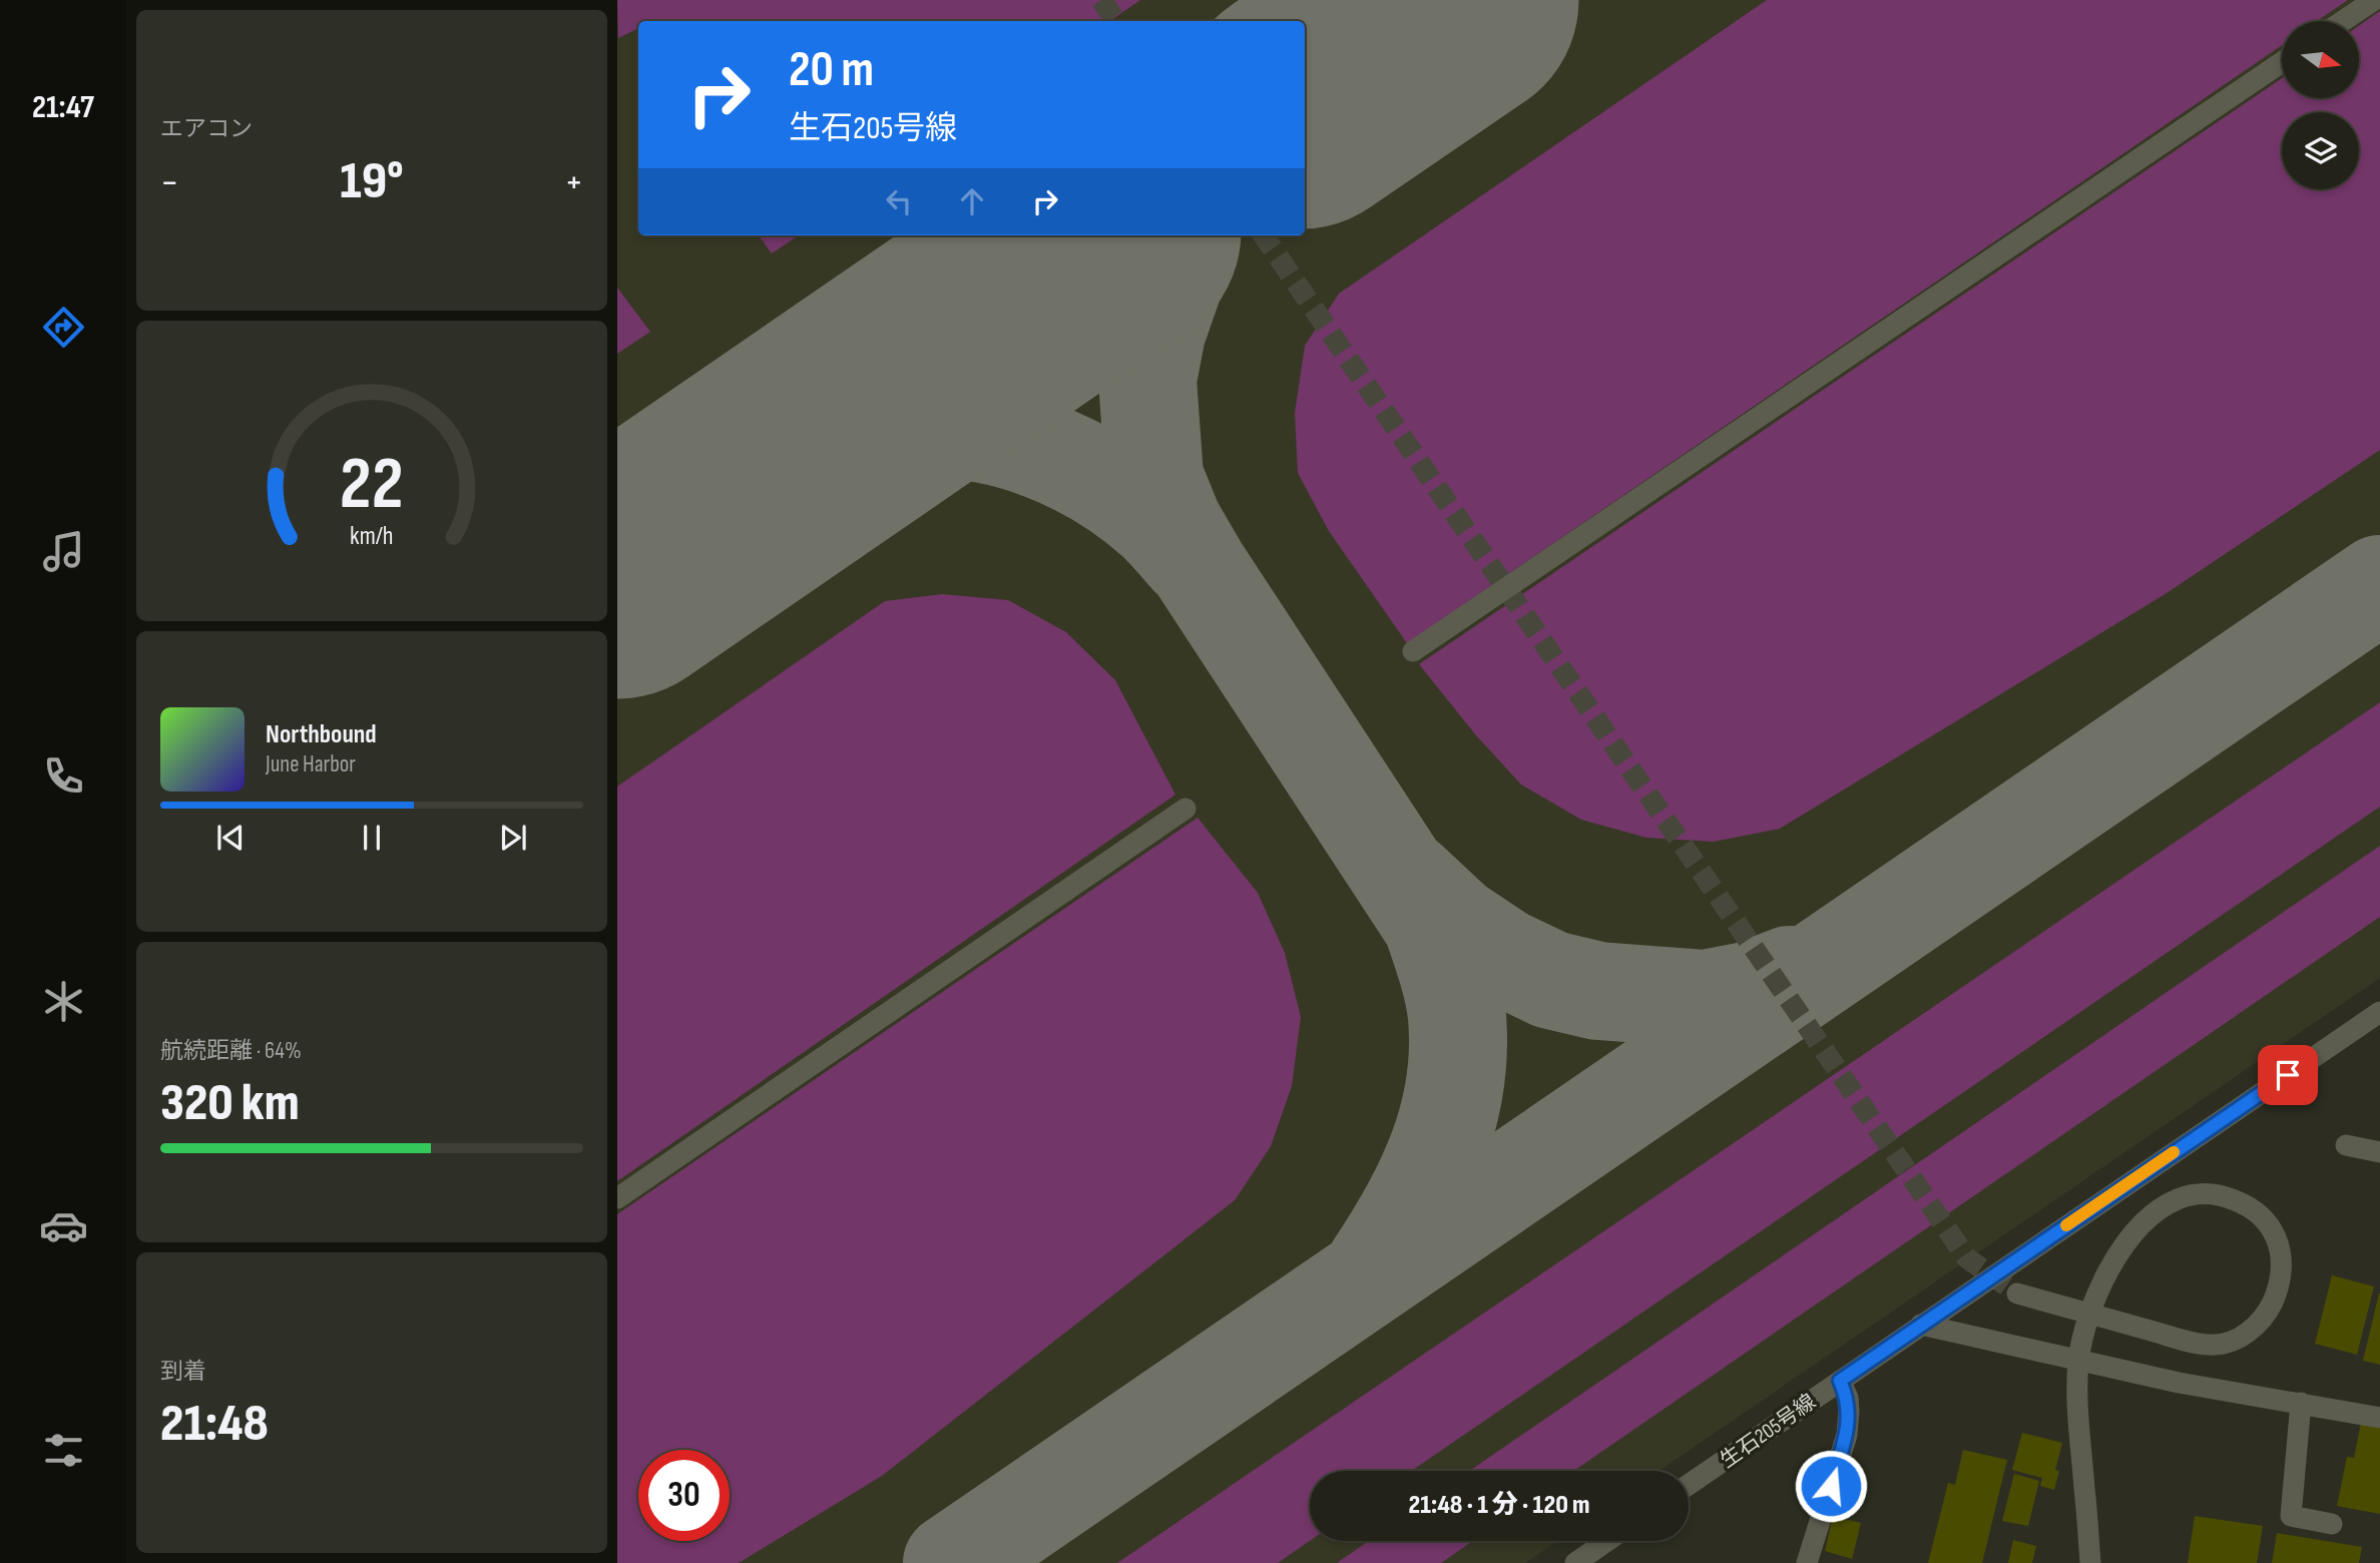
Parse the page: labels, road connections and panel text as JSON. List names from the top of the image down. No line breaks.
{"streets":{"street":["生石205号線"]},"north":"right","page":{"tabs":"21:47","tile":["エアコン",["航続距離 · 64%","320 km"],["到着","21:48"]],"turn":["20 m","生石205号線"],"heat":["−","19°","+"],"song":["Northbound","June Harbor"],"limit":"30","trip":"21:48 · 1 分 · 120 m","gauge":["22","km/h"]}}
